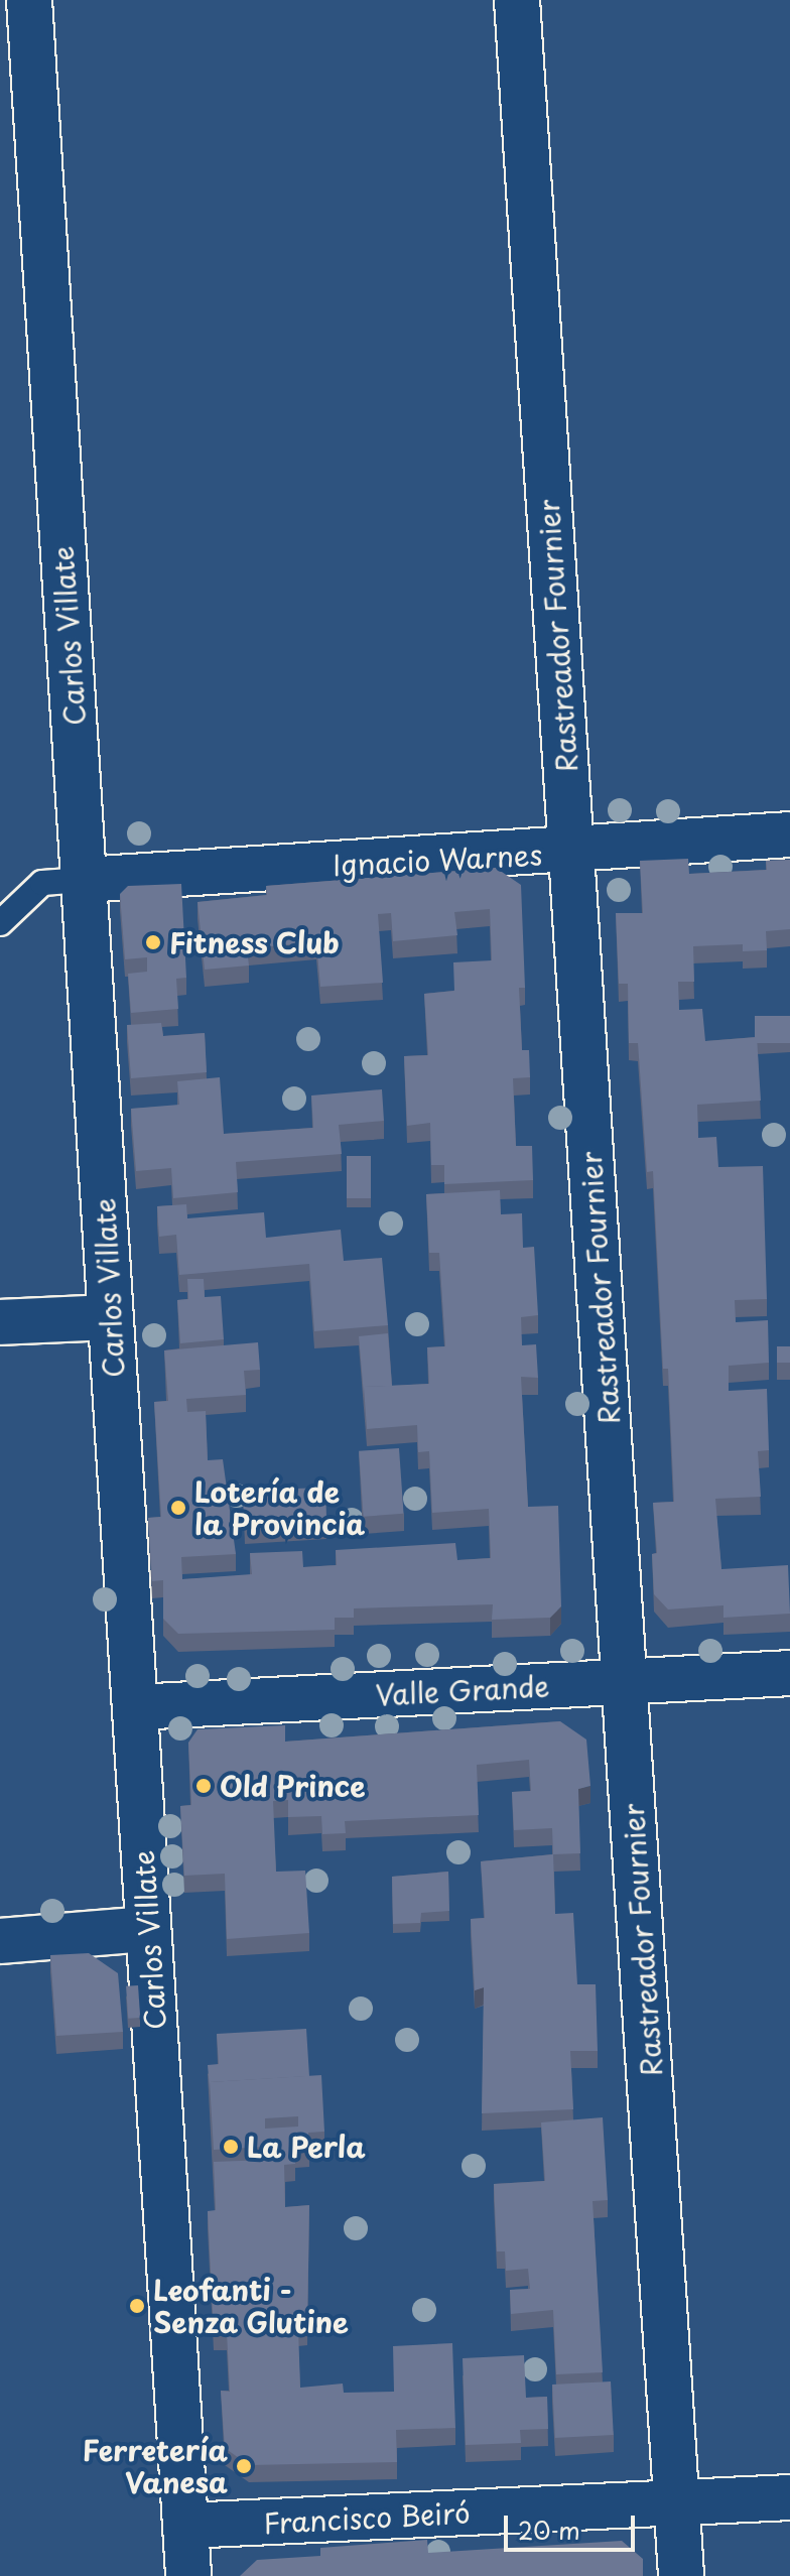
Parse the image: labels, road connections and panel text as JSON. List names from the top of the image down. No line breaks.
{"streets":{"street":["Carlos Villate","Rastreador Fournier","Ignacio Warnes","Valle Grande","Francisco Beiró"]},"crossings":[["Carlos Villate","Ignacio Warnes"],["Carlos Villate","Valle Grande"],["Carlos Villate","Francisco Beiró"],["Rastreador Fournier","Ignacio Warnes"],["Rastreador Fournier","Valle Grande"],["Rastreador Fournier","Francisco Beiró"]],"places":["Fitness Club","Lotería de la Provincia","Old Prince","La Perla","Leofanti - Senza Glutine","Ferretería Vanesa"],"scale_bar":"20 m"}
